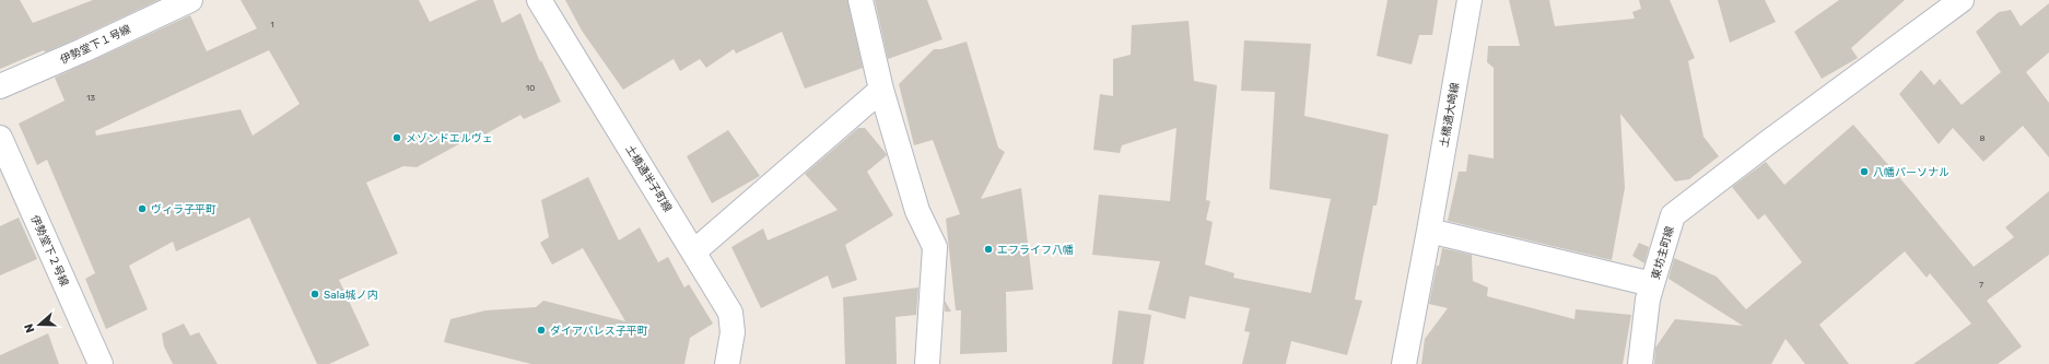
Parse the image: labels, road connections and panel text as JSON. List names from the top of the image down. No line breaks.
{"streets":{"street":["伊勢堂下１号線","土橋通大崎線","土橋通半子町線","伊勢堂下２号線","東坊主町線"]},"crossings":[["土橋通大崎線","東坊主町線"]],"places":["メゾンドエルヴェ","八幡パーソナル","ヴィラ子平町","エフライフ八幡","Sala城ノ内","ダイアパレス子平町"],"house_numbers":["1","10","13","8","7"],"north":"left"}
